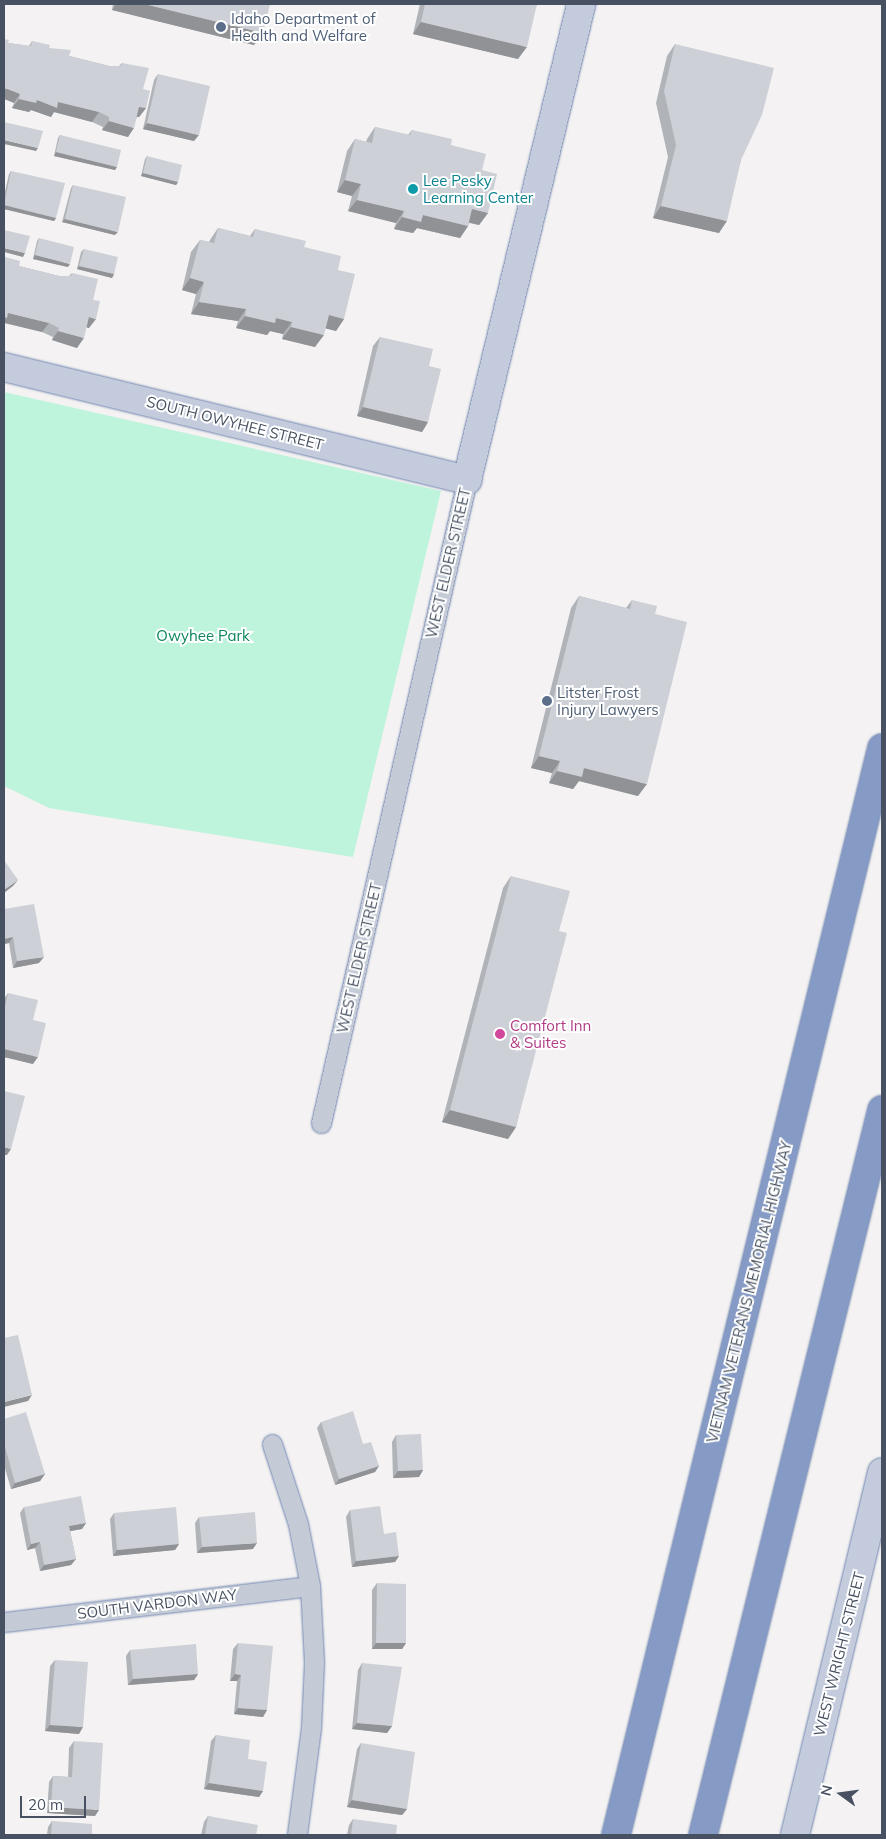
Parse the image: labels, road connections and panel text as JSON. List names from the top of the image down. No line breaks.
{"streets":{"highway":["VIETNAM VETERANS MEMORIAL HIGHWAY"],"street":["SOUTH OWYHEE STREET","WEST ELDER STREET","SOUTH VARDON WAY","WEST WRIGHT STREET"]},"crossings":[["SOUTH OWYHEE STREET","WEST ELDER STREET"]],"parks":["Owyhee Park"],"places":["Idaho Department of Health and Welfare","Lee Pesky Learning Center","Litster Frost Injury Lawyers","Comfort Inn & Suites"],"scale_bar":"20 m","north":"left"}
